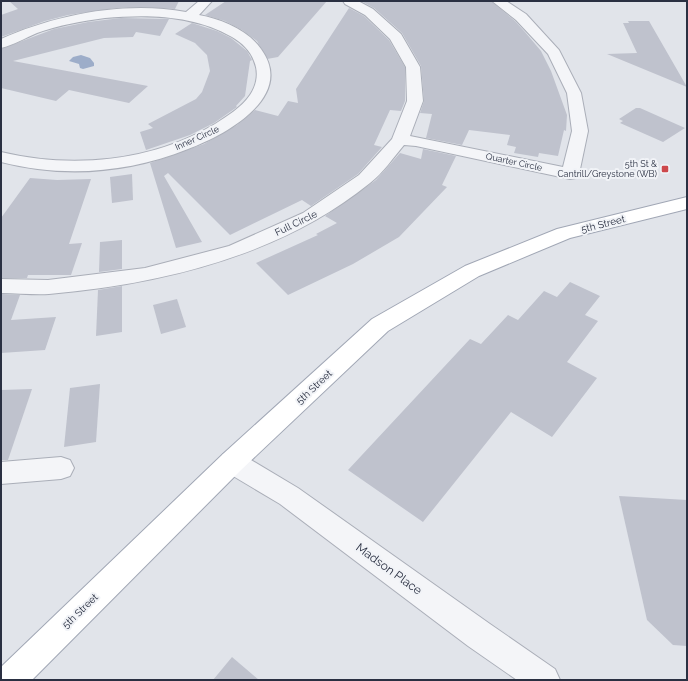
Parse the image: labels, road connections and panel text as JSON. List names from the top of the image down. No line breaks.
{"streets":{"main road":["5th Street"],"street":["Inner Circle","Quarter Circle","Full Circle","Madson Place"]},"crossings":[["Quarter Circle","Full Circle"],["5th Street","Madson Place"]],"places":{"transit":["5th St & Cantrill/Greystone (WB)"]}}
